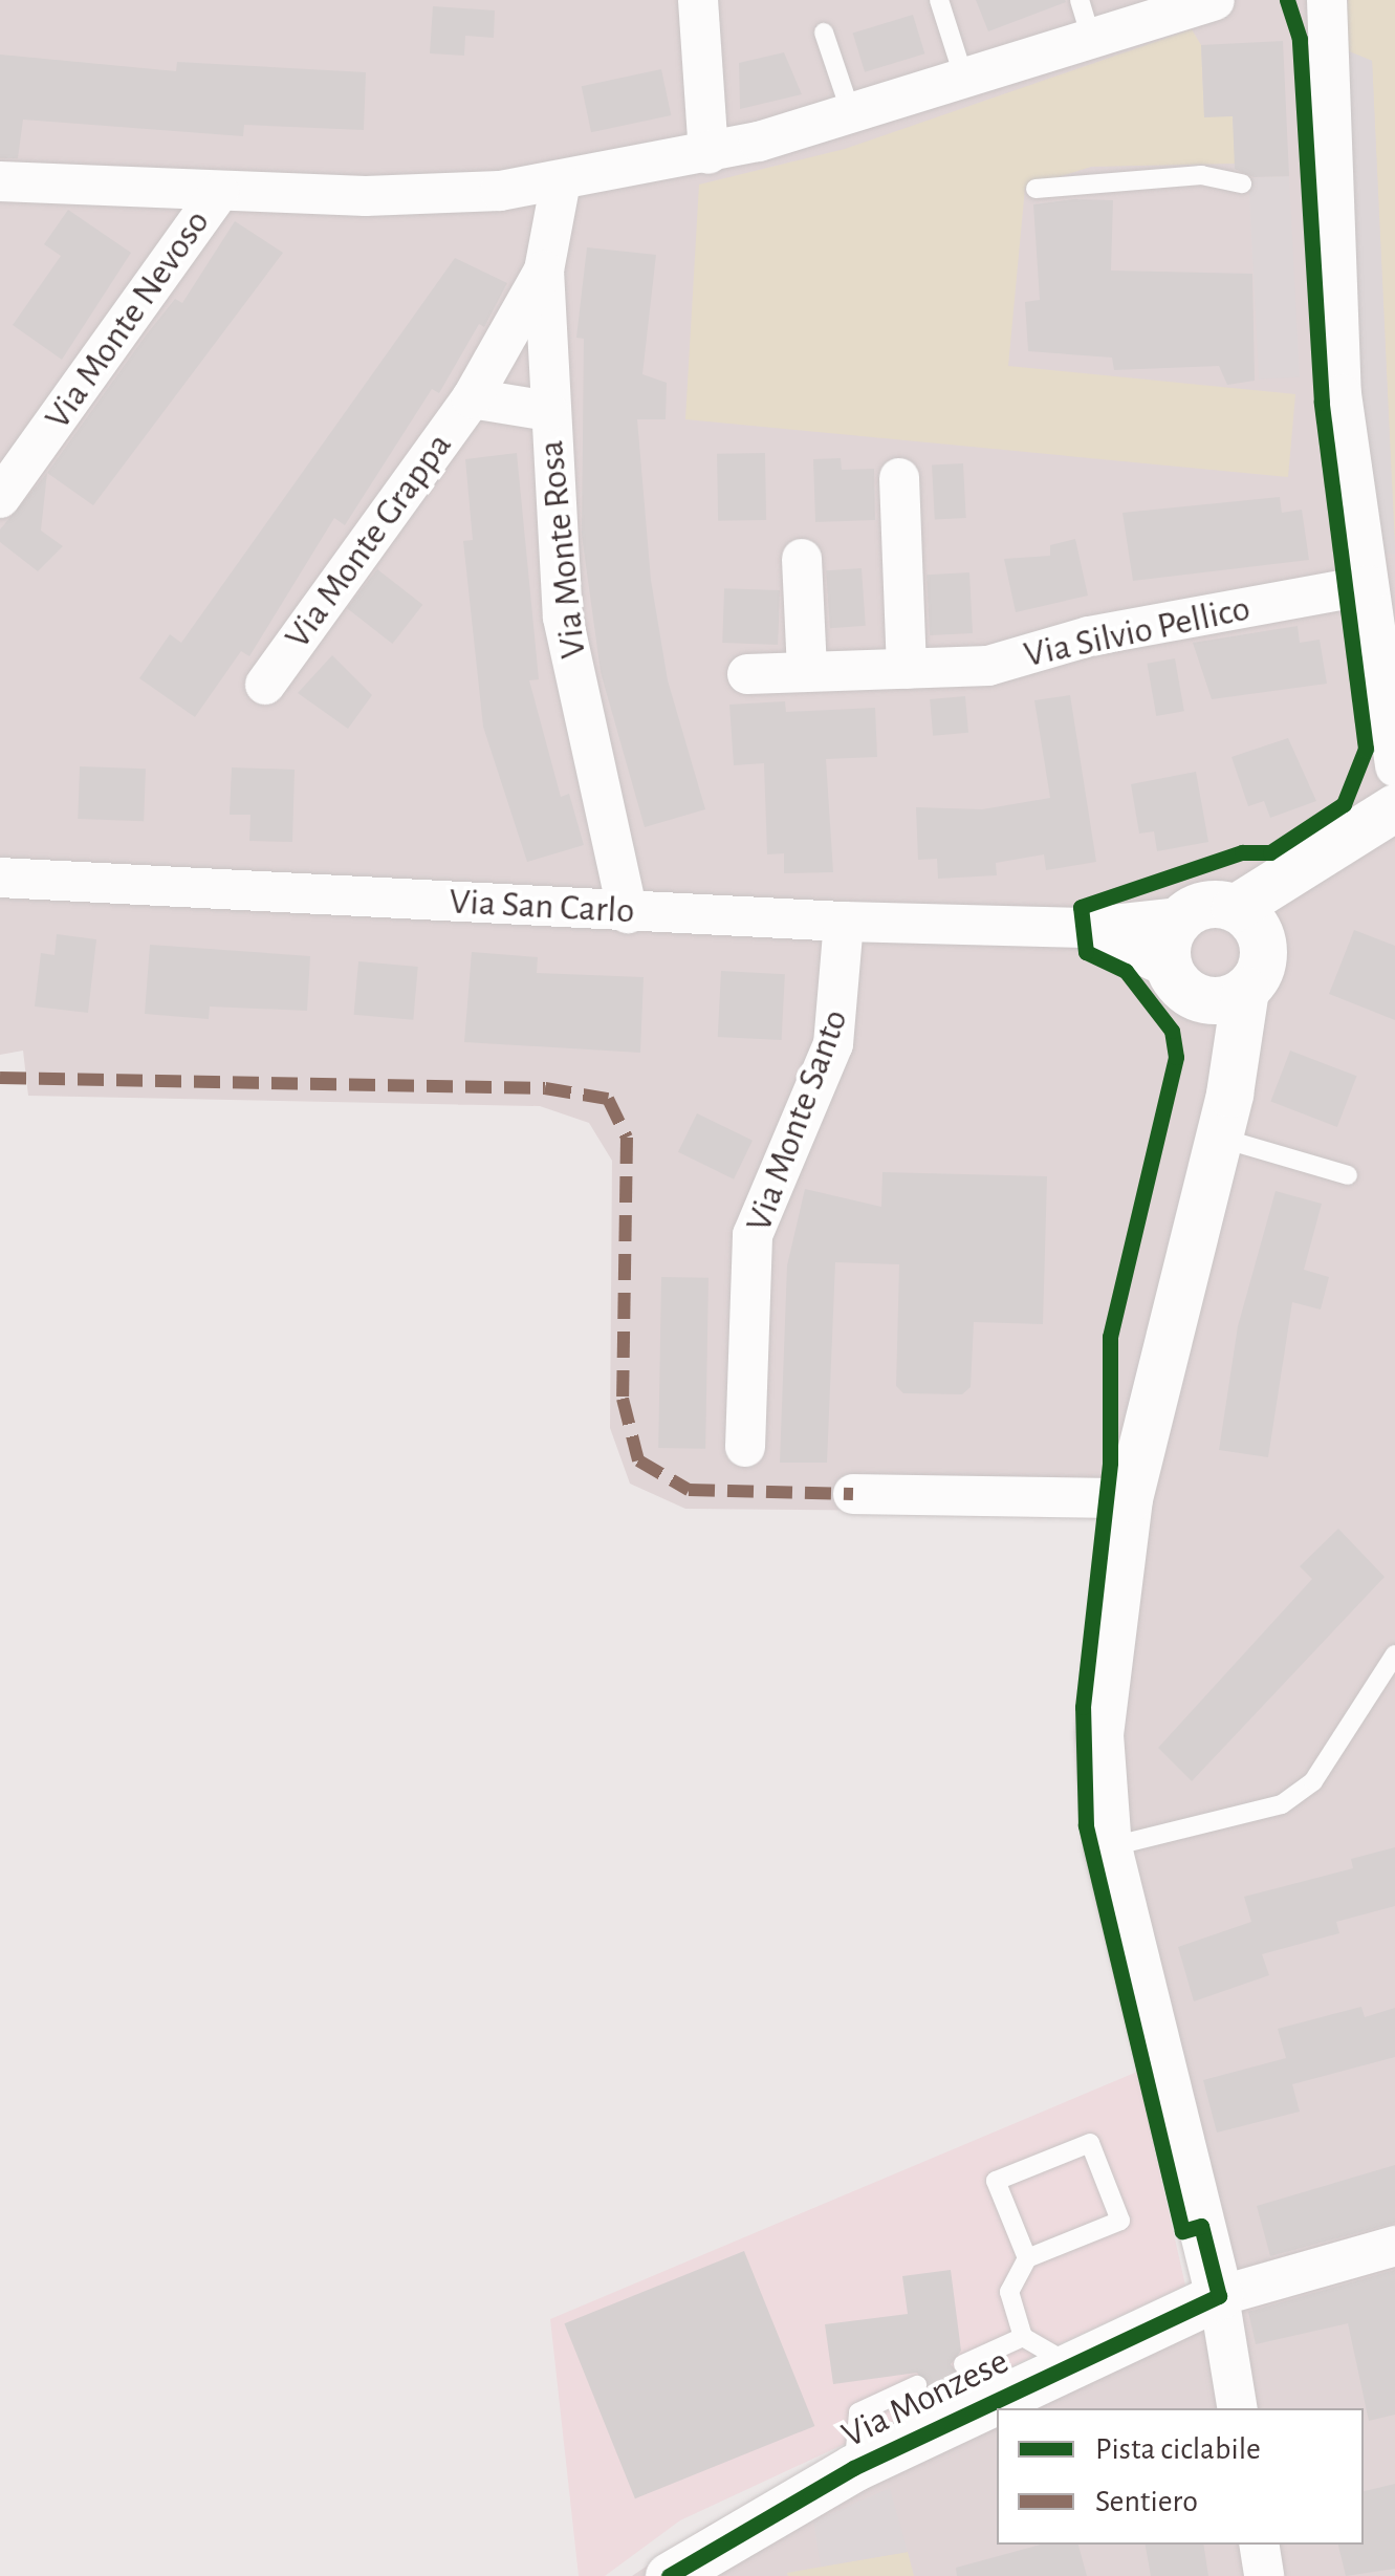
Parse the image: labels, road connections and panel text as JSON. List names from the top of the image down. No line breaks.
{"streets":{"street":["Via Monte Nevoso","Via Monte Grappa","Via Monte Rosa","Via Silvio Pellico","Via San Carlo","Via Monte Santo","Via Monzese"]},"crossings":[["Via Monte Grappa","Via Monte Rosa"],["Via Monte Rosa","Via San Carlo"],["Via San Carlo","Via Monte Santo"]],"legend":["Pista ciclabile","Sentiero"]}
